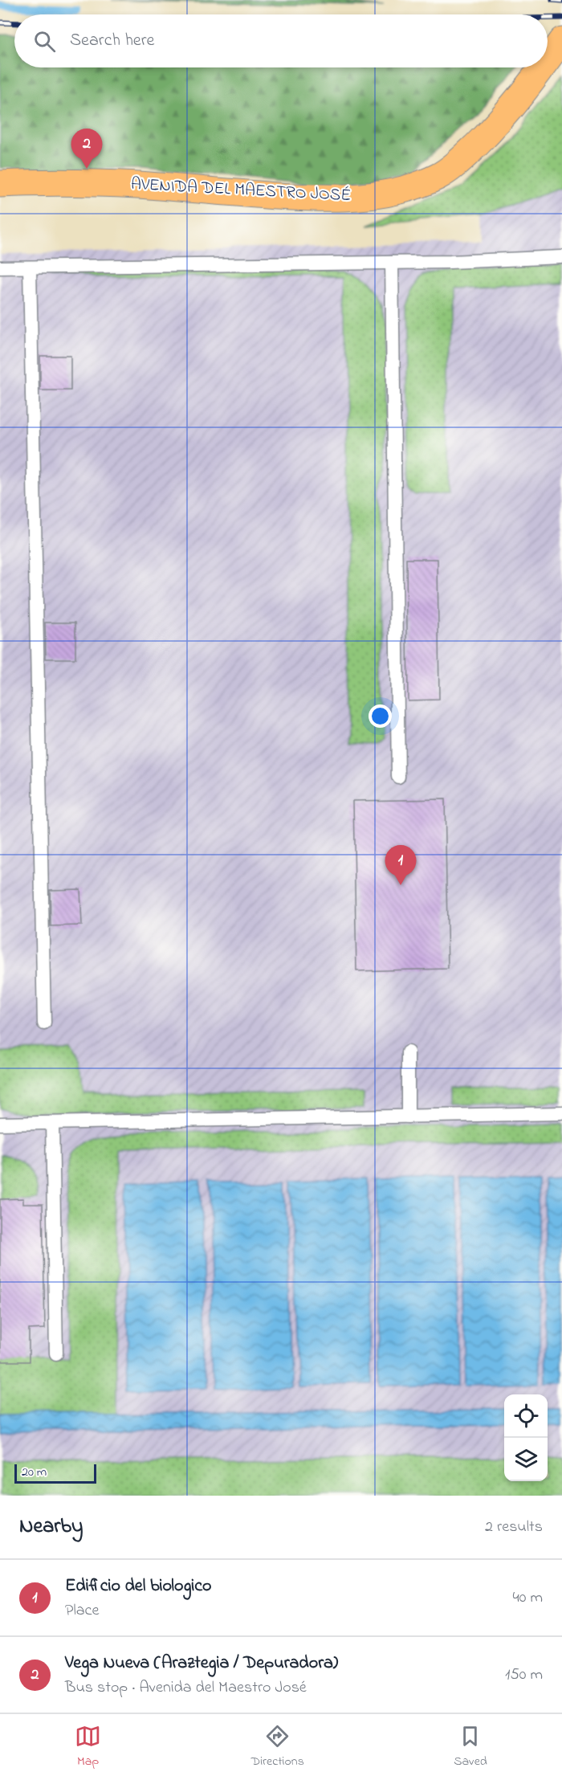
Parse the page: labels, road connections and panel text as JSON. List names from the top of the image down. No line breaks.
{"streets":{"main road":["AVENIDA DEL MAESTRO JOSÉ"]},"scale_bar":"20 m","page":{"search":"Search here","pins":["2","1"],"scale":"20 m","heading":["Nearby","2 results"],"list":[{"mark":"1","name":"Edificio del biologico","note":"Place","value":"40 m"},{"mark":"2","name":"Vega Nueva (Araztegia / Depuradora)","note":"Bus stop · Avenida del Maestro José","value":"150 m"}],"nav":["Map","Directions","Saved"]}}
